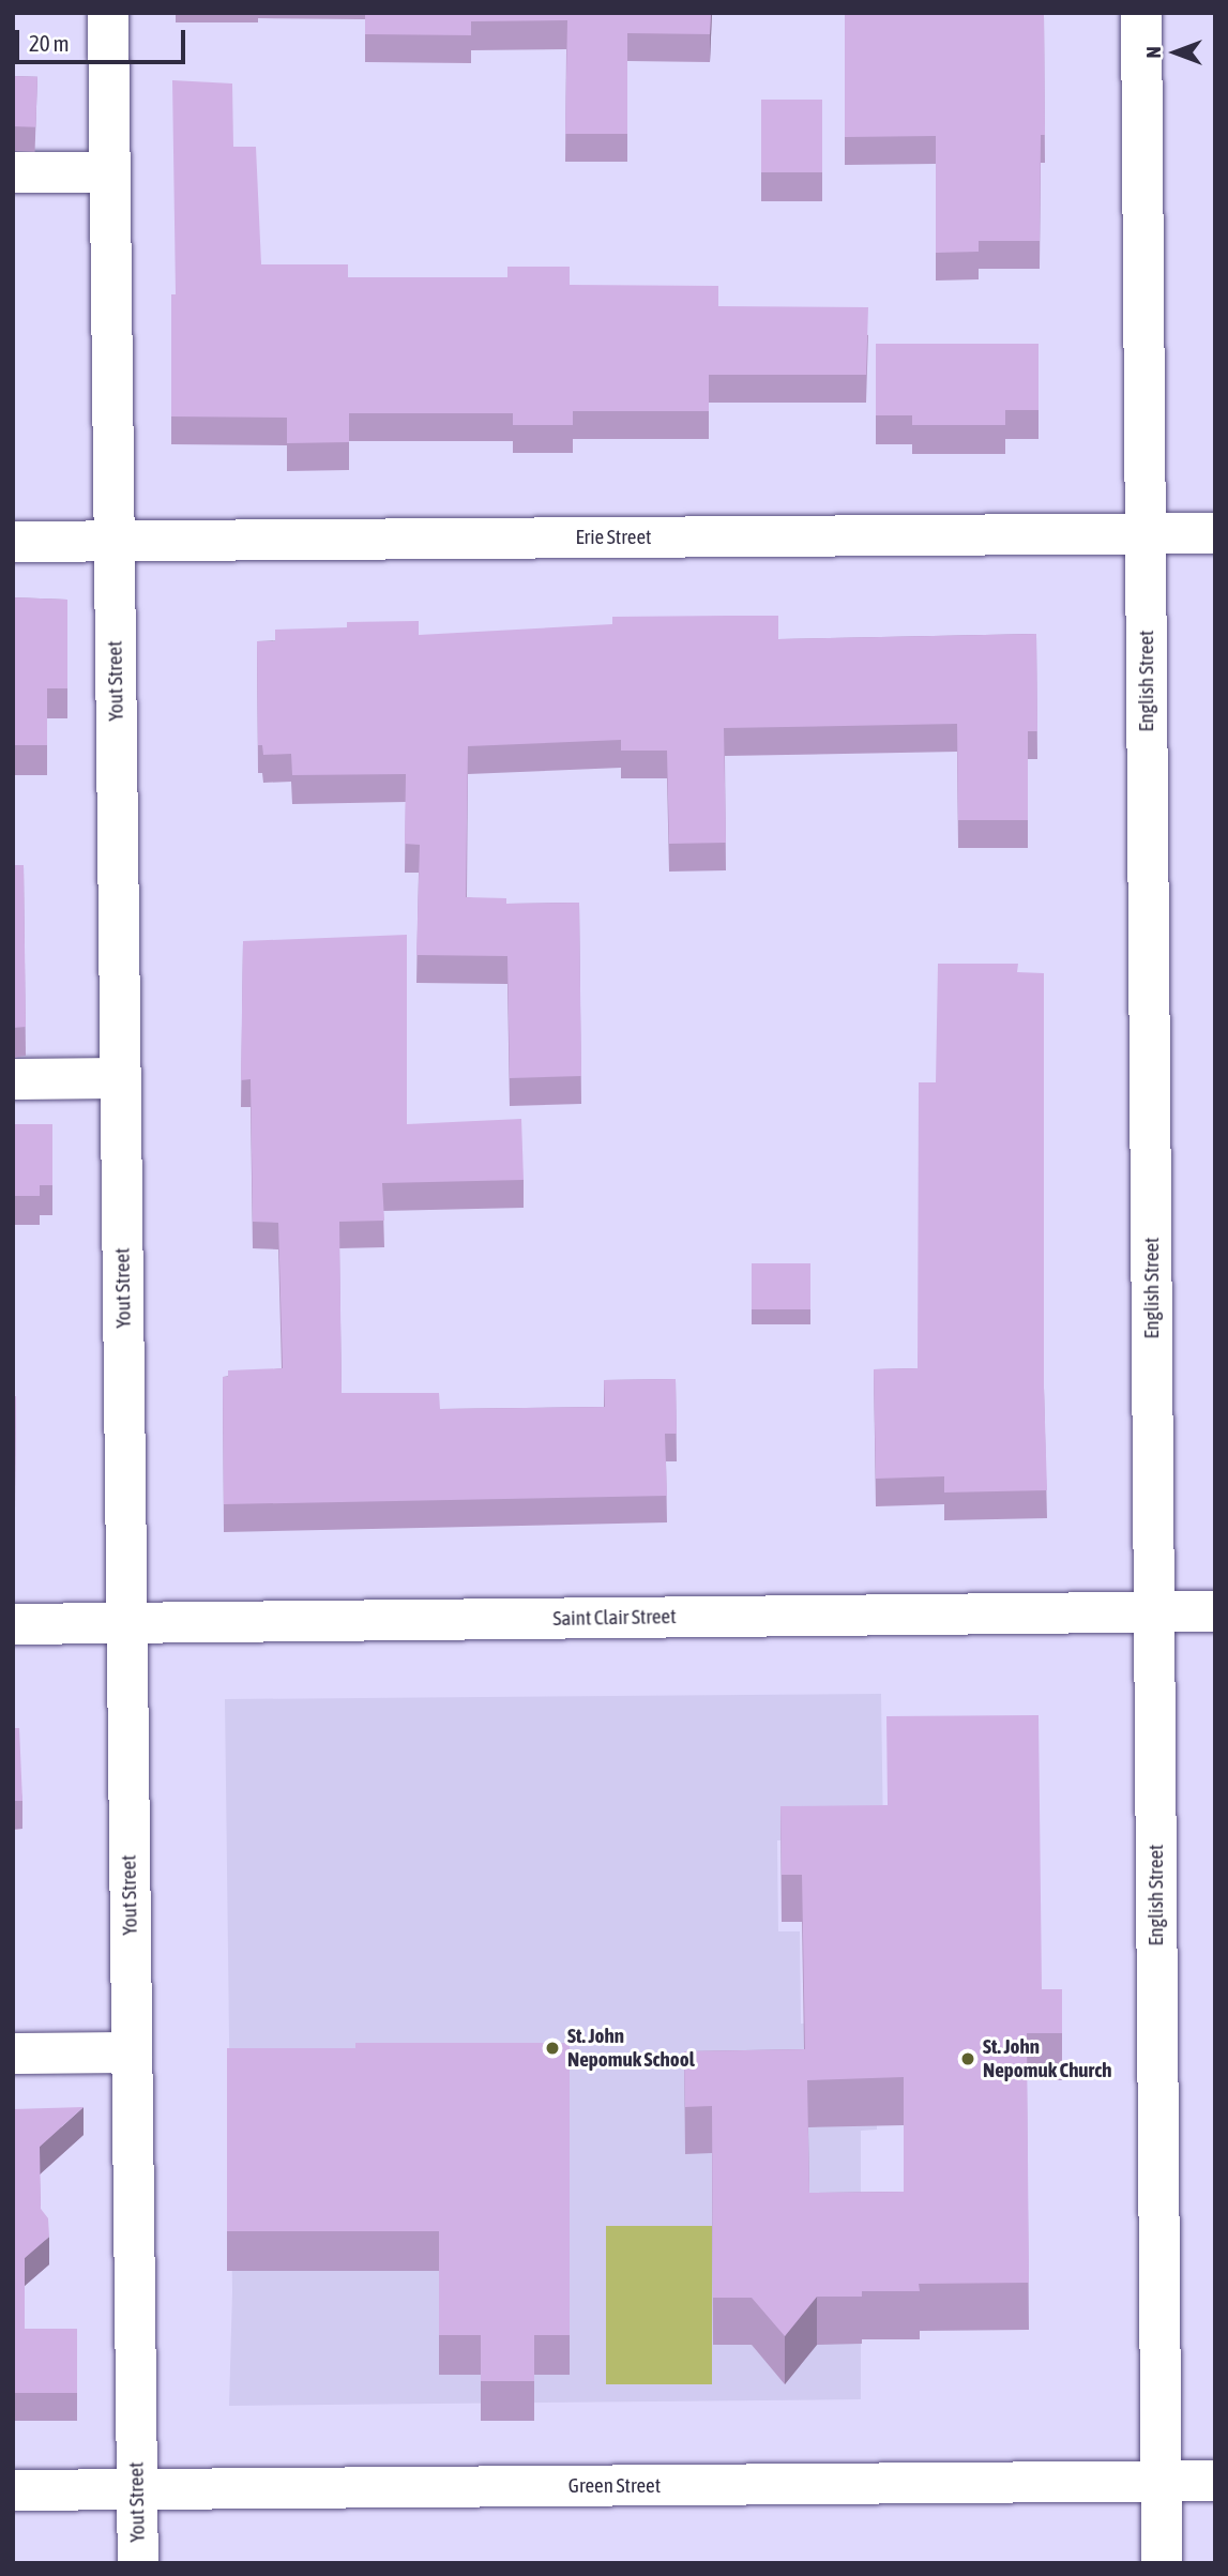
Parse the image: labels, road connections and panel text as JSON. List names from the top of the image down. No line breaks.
{"streets":{"street":["Erie Street","Yout Street","English Street","Saint Clair Street","Green Street"]},"crossings":[["Erie Street","Yout Street"],["Erie Street","English Street"],["Yout Street","Saint Clair Street"],["Yout Street","Green Street"],["English Street","Saint Clair Street"],["English Street","Green Street"]],"places":["St. John Nepomuk School","St. John Nepomuk Church"],"scale_bar":"20 m","north":"left"}
